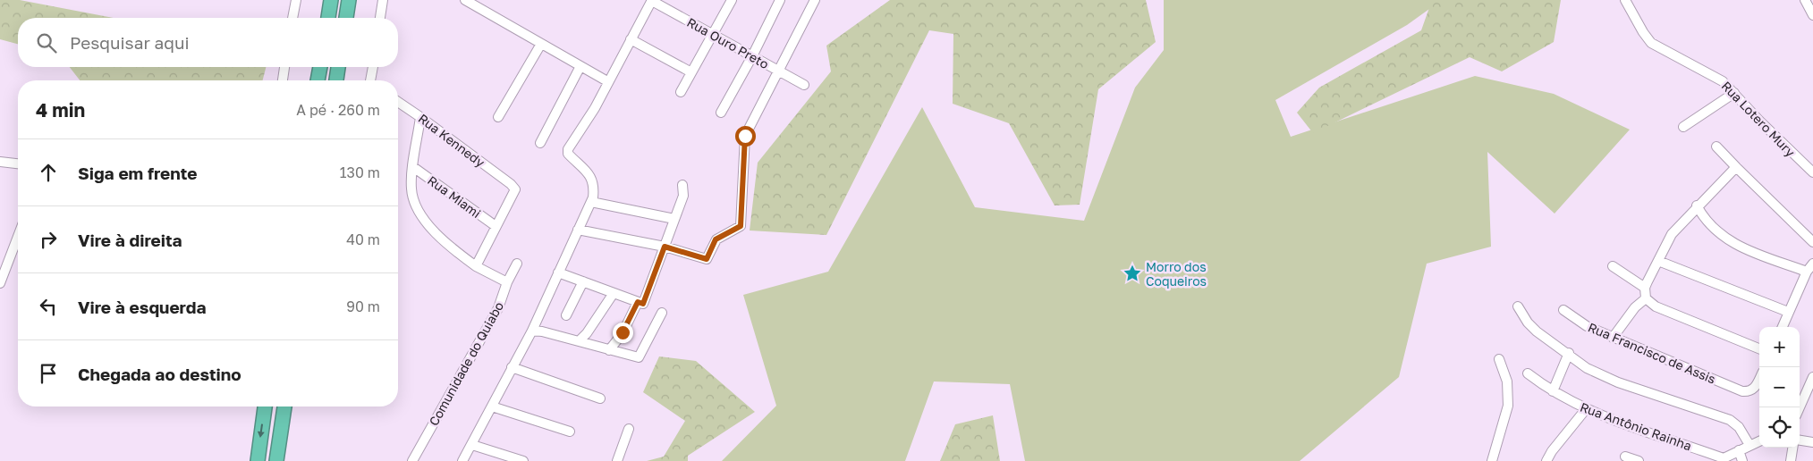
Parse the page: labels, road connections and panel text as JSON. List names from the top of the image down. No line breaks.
{"streets":{"street":["Rua Ouro Preto","Rua Lotero Mury","Rua Kennedy","Rua Miami","Rua Francisco de Assis","Comunidade do Quiabo","Rua Antônio Rainha"]},"crossings":[["Rua Kennedy","Rua Miami"]],"places":{"place":["Morro dos Coqueiros"]},"page":{"search":"Pesquisar aqui","heading":["4 min","A pé · 260 m"],"list":[["Siga em frente","130 m"],["Vire à direita","40 m"],["Vire à esquerda","90 m"],"Chegada ao destino"],"map_buttons":["+","−"]}}
